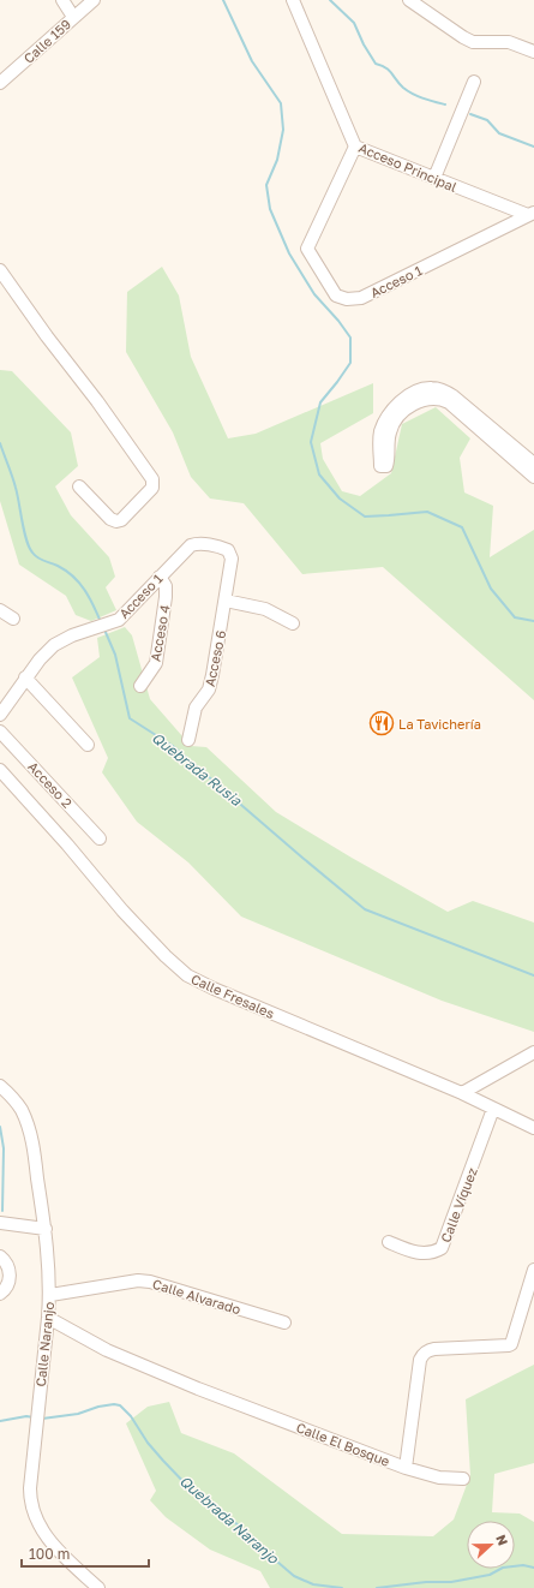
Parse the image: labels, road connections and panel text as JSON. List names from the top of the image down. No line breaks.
{"streets":{"street":["Calle 159","Acceso Principal","Acceso 1","Acceso 4","Acceso 6","Acceso 2","Calle Fresales","Calle Víquez","Calle Alvarado","Calle Naranjo","Calle El Bosque"]},"crossings":[["Acceso Principal","Acceso 1"],["Acceso 1","Acceso 4"],["Acceso 1","Acceso 6"],["Calle Fresales","Calle Víquez"],["Calle Alvarado","Calle Naranjo"],["Calle Naranjo","Calle El Bosque"]],"water":["Quebrada Rusia","Quebrada Naranjo"],"places":{"restaurant":["La Tavichería"]},"scale_bar":"100 m","north":"right"}
